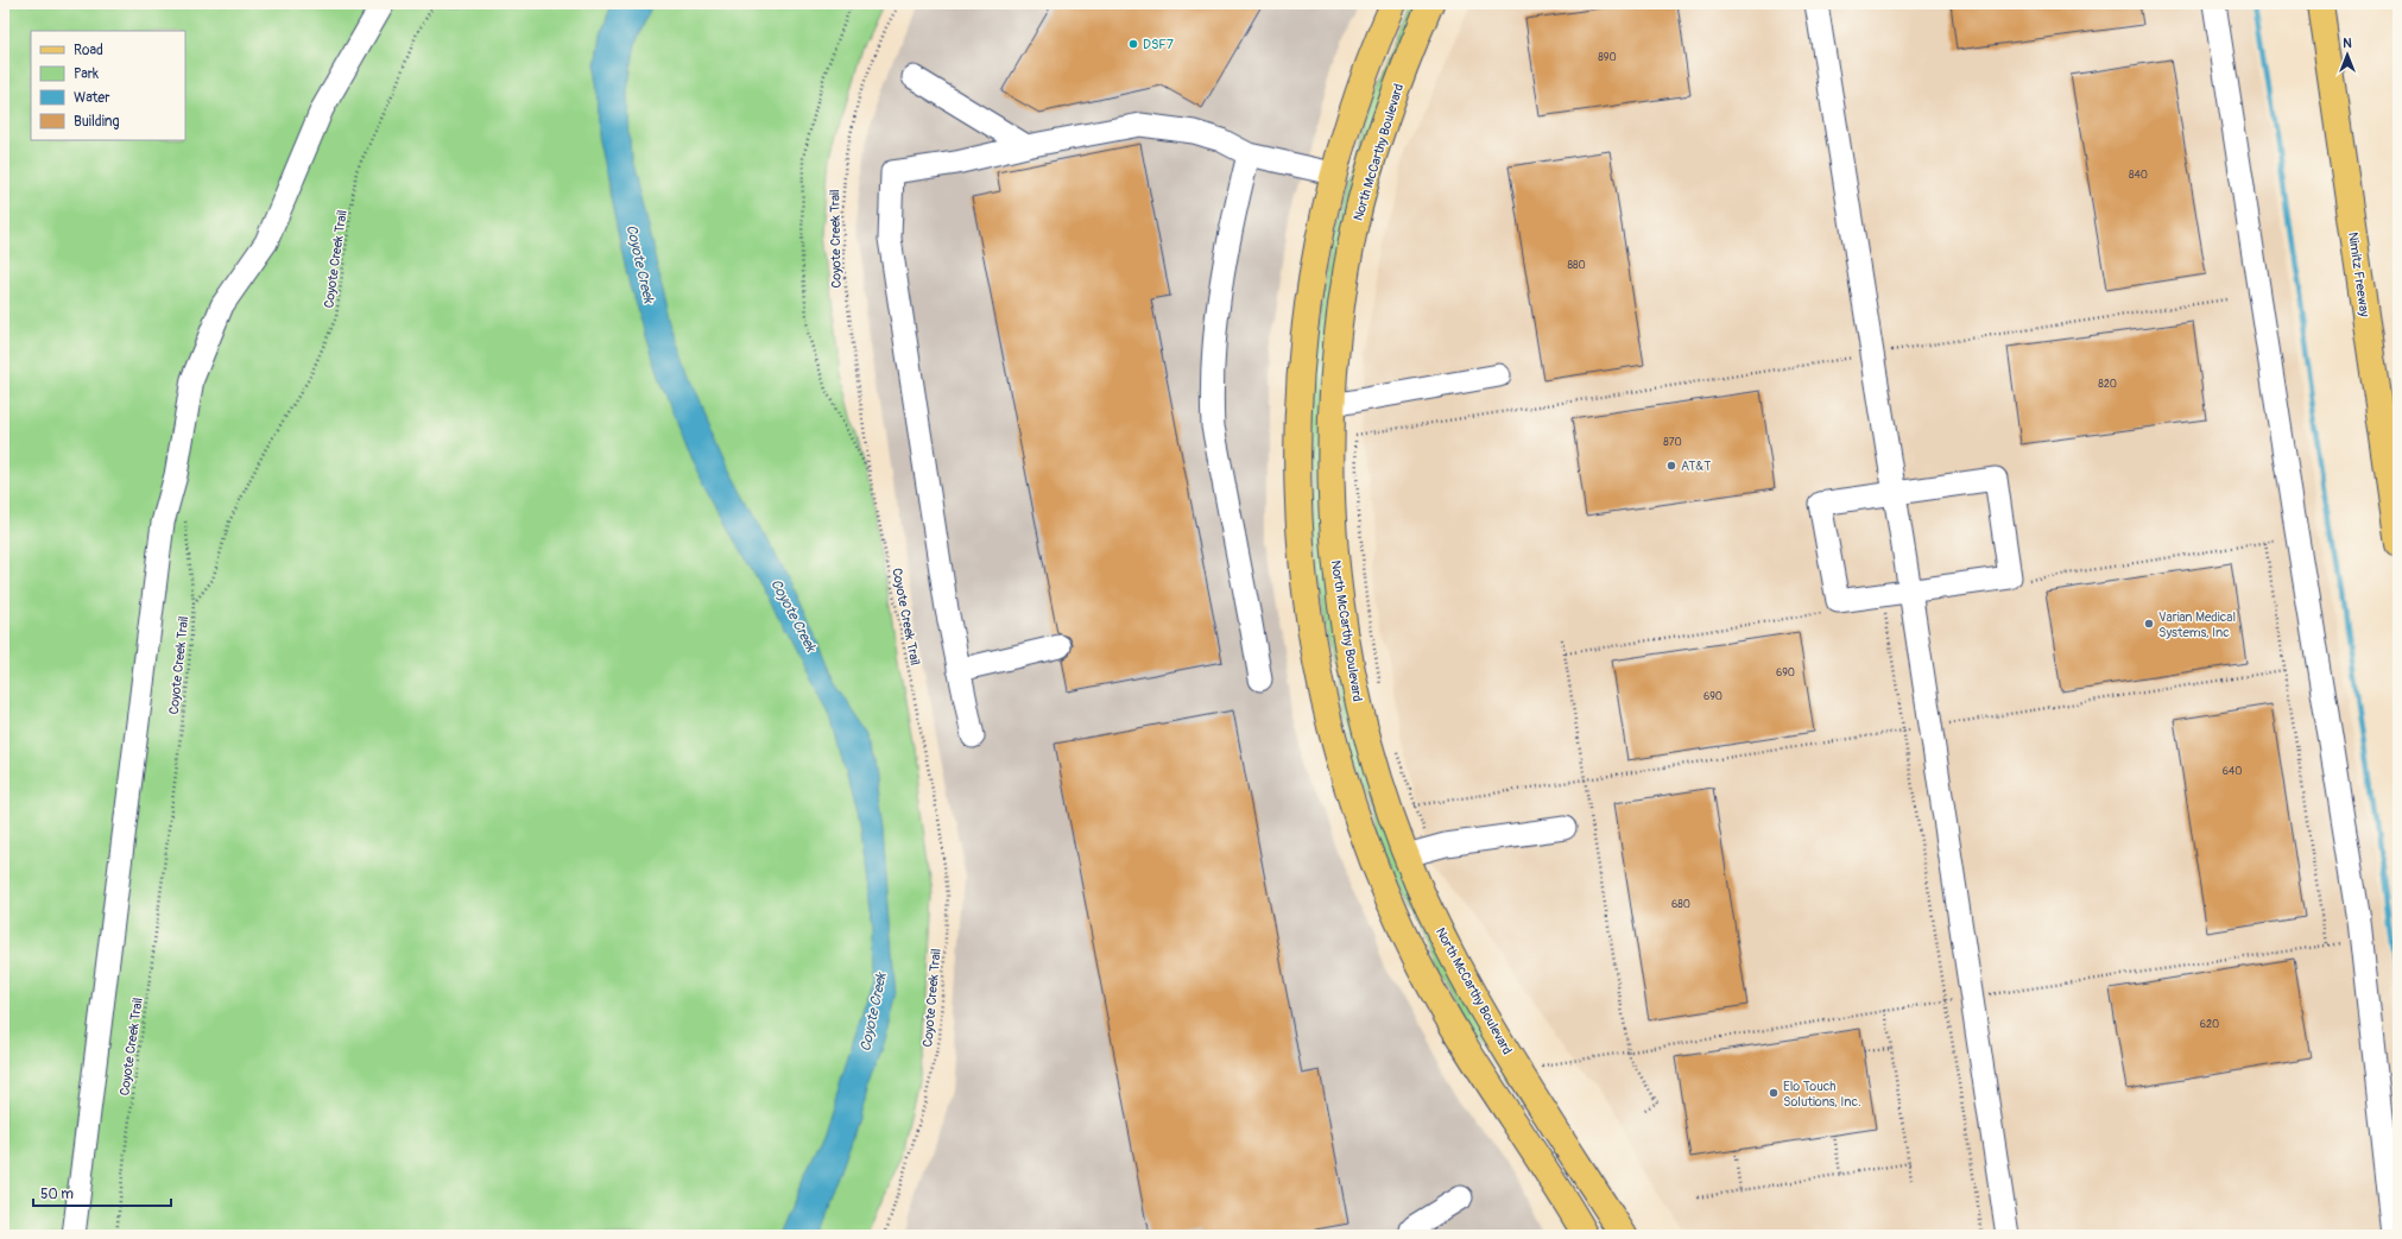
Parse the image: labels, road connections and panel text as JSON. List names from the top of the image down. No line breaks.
{"streets":{"main road":["North McCarthy Boulevard","Nimitz Freeway"],"path":["Coyote Creek Trail"]},"water":["Coyote Creek"],"places":["DSF7","AT&T","Varian Medical Systems, Inc","Elo Touch Solutions, Inc."],"house_numbers":["890","840","880","820","870","690","690","640","680","620"],"legend":["Road","Park","Water","Building"],"scale_bar":"50 m","north":"top"}
